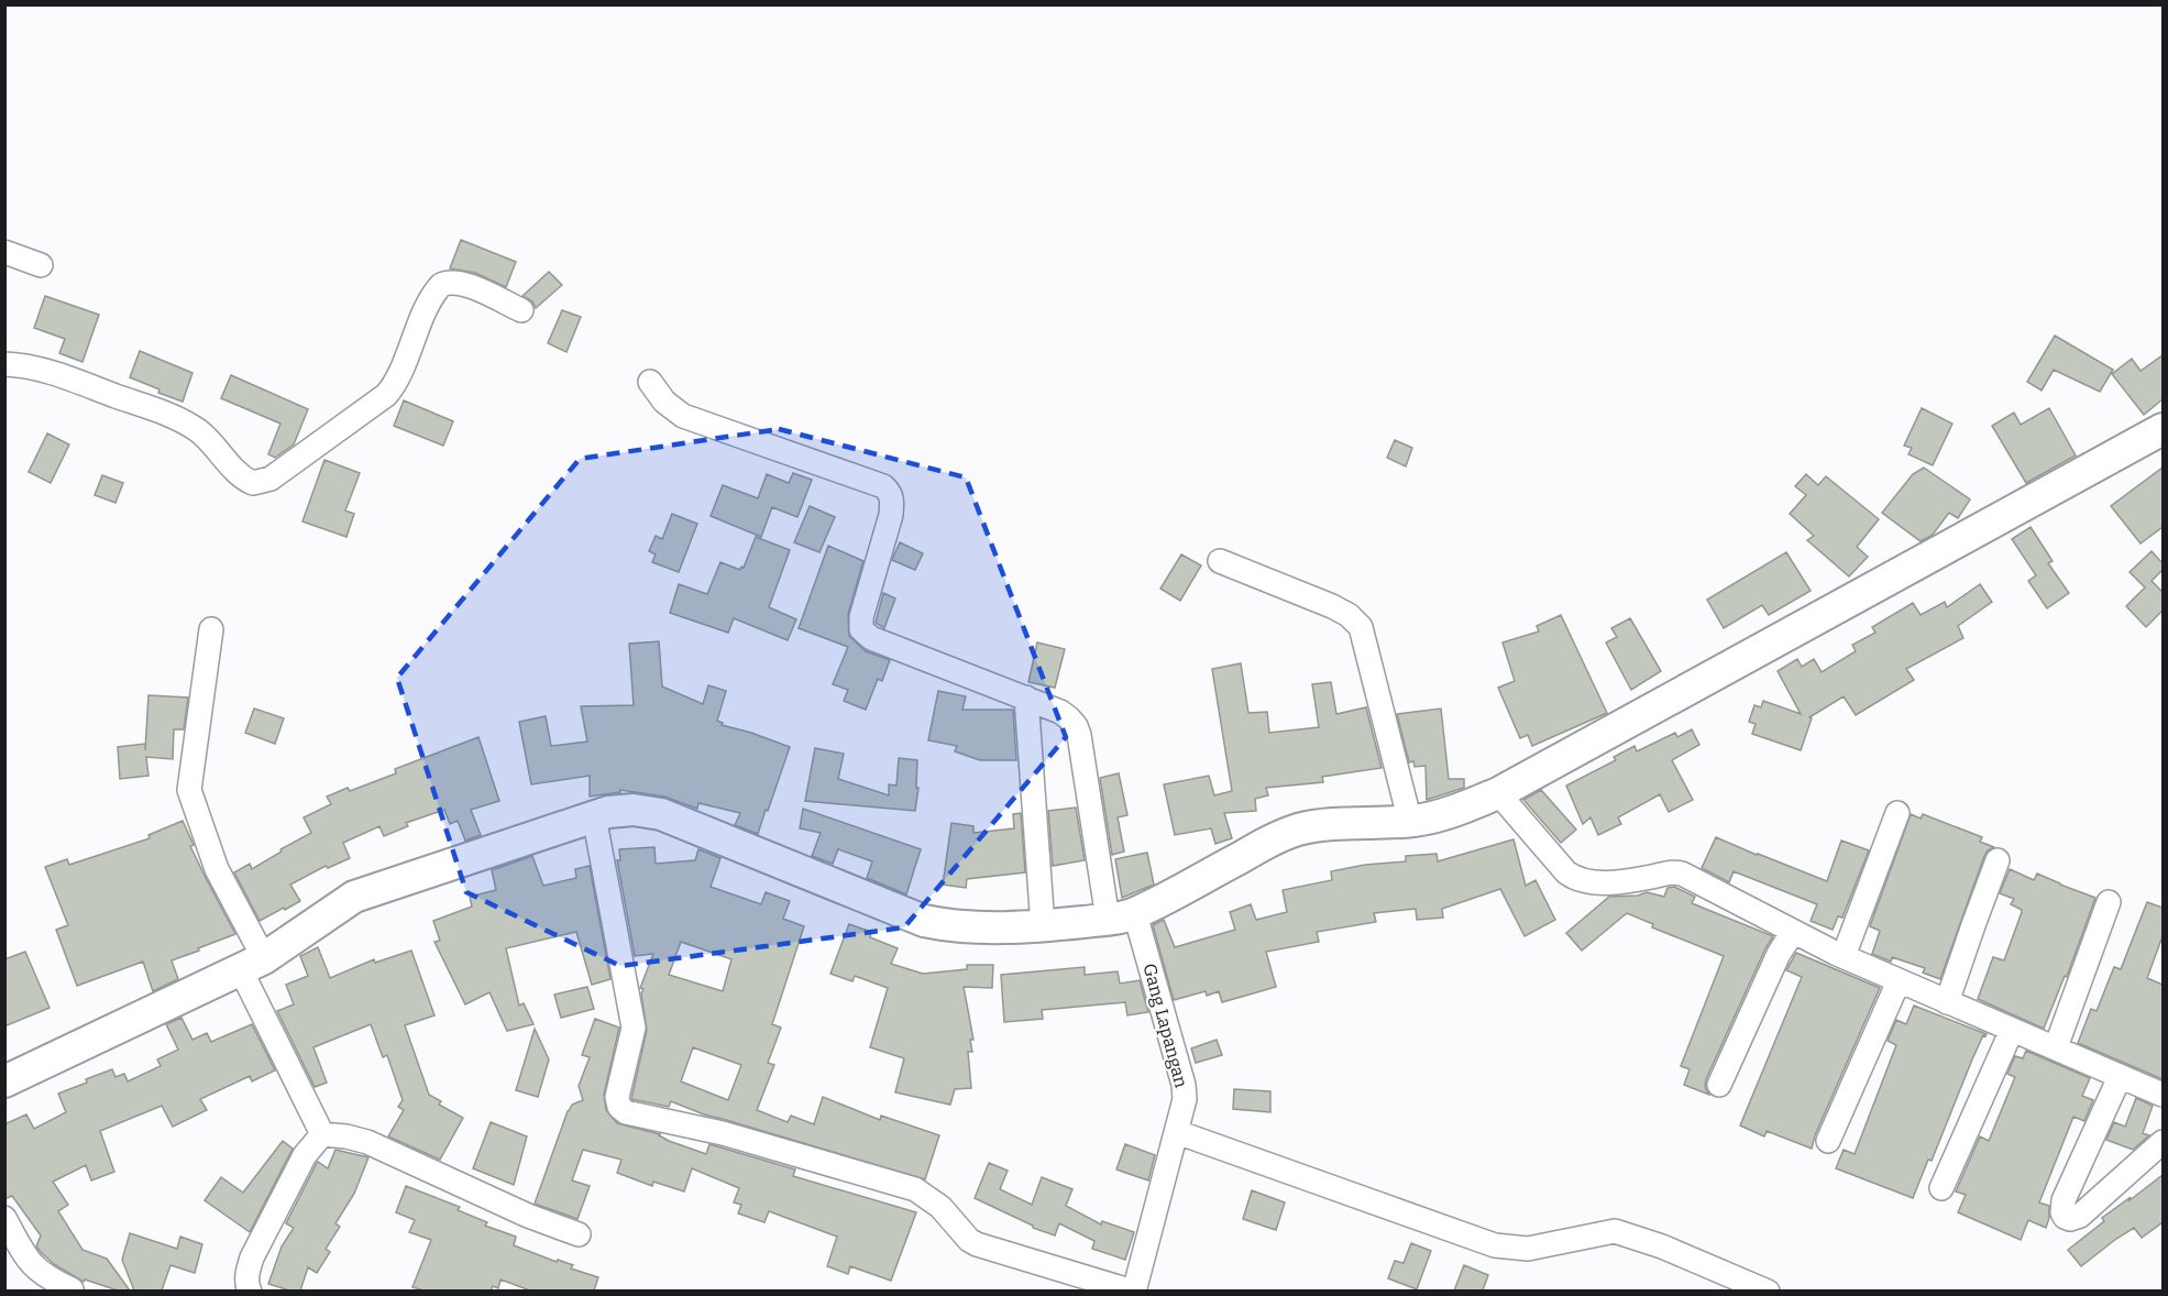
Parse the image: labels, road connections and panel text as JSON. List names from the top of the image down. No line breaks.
{"streets":{"street":["Gang Lapangan"]}}
